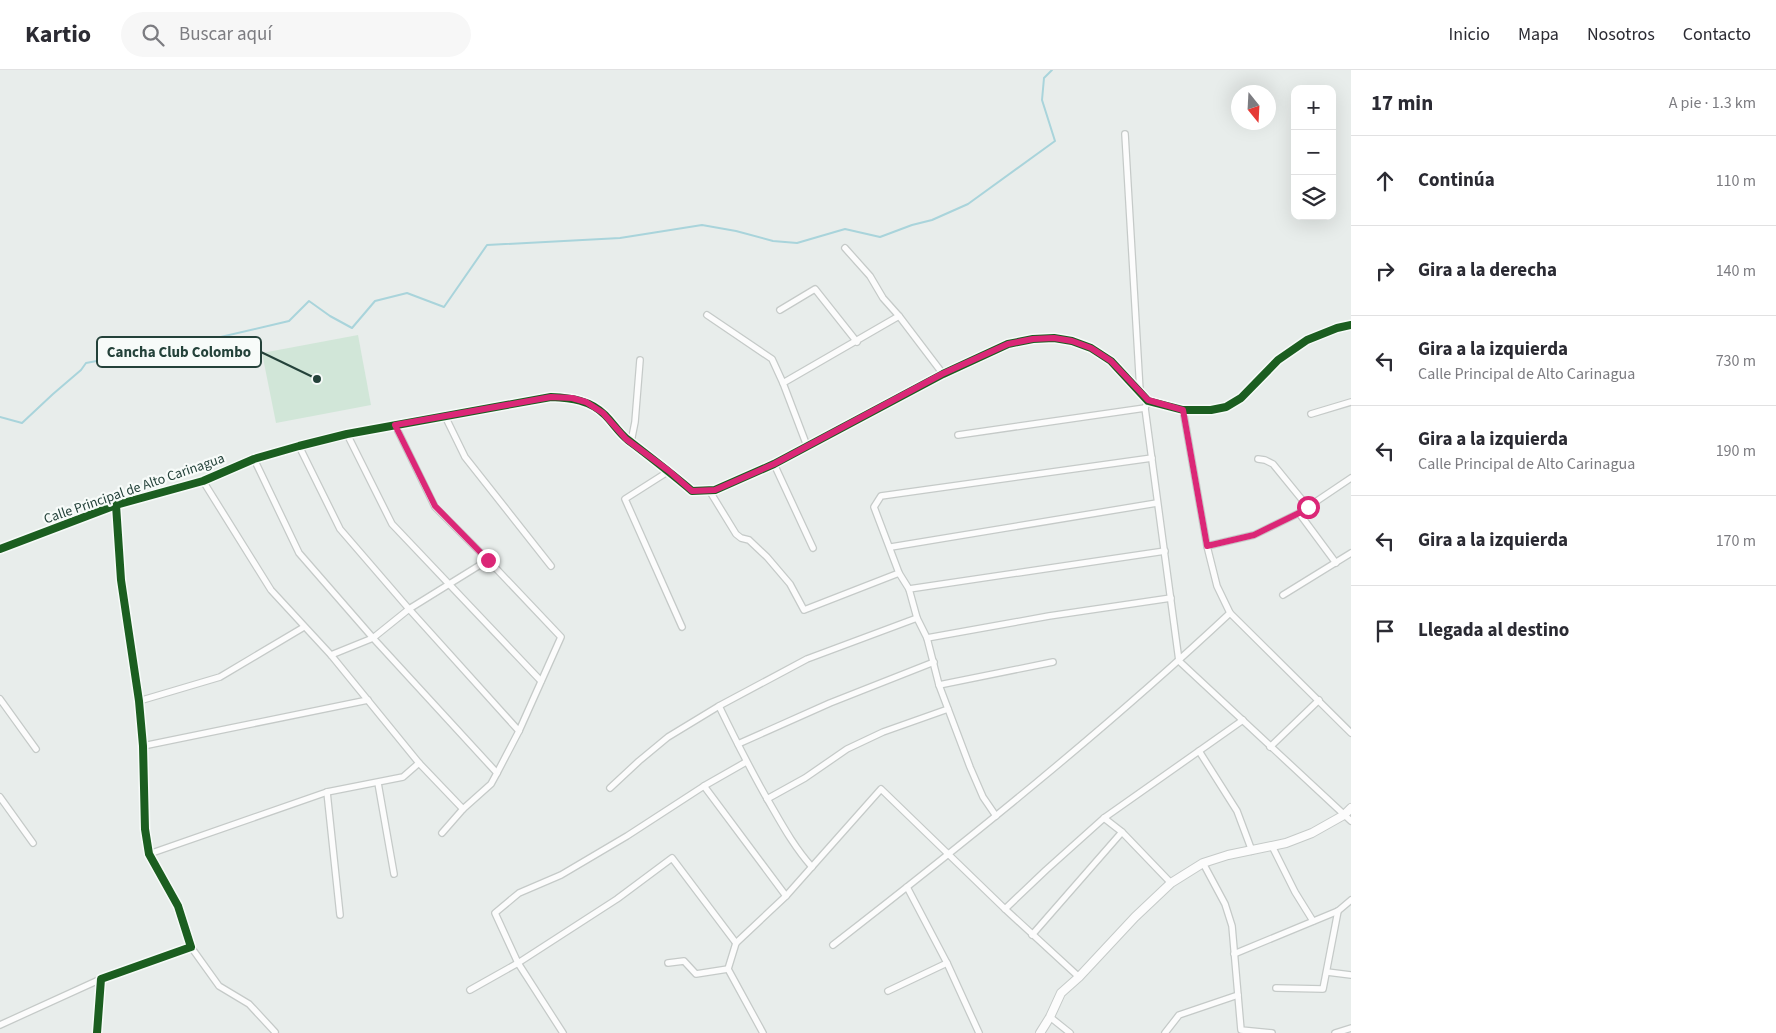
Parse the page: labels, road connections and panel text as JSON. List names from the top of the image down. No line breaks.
{"streets":{"street":["Calle Principal de Alto Carinagua"]},"places":["Cancha Club Colombo"],"north":"bottom","page":{"header":"Kartio","search":"Buscar aquí","nav":["Inicio","Mapa","Nosotros","Contacto"],"heading":["17 min","A pie · 1.3 km"],"map_buttons":["+","−"],"list":[["Continúa","110 m"],["Gira a la derecha","140 m"],["Gira a la izquierda","Calle Principal de Alto Carinagua","730 m"],["Gira a la izquierda","Calle Principal de Alto Carinagua","190 m"],["Gira a la izquierda","170 m"],"Llegada al destino"]}}
